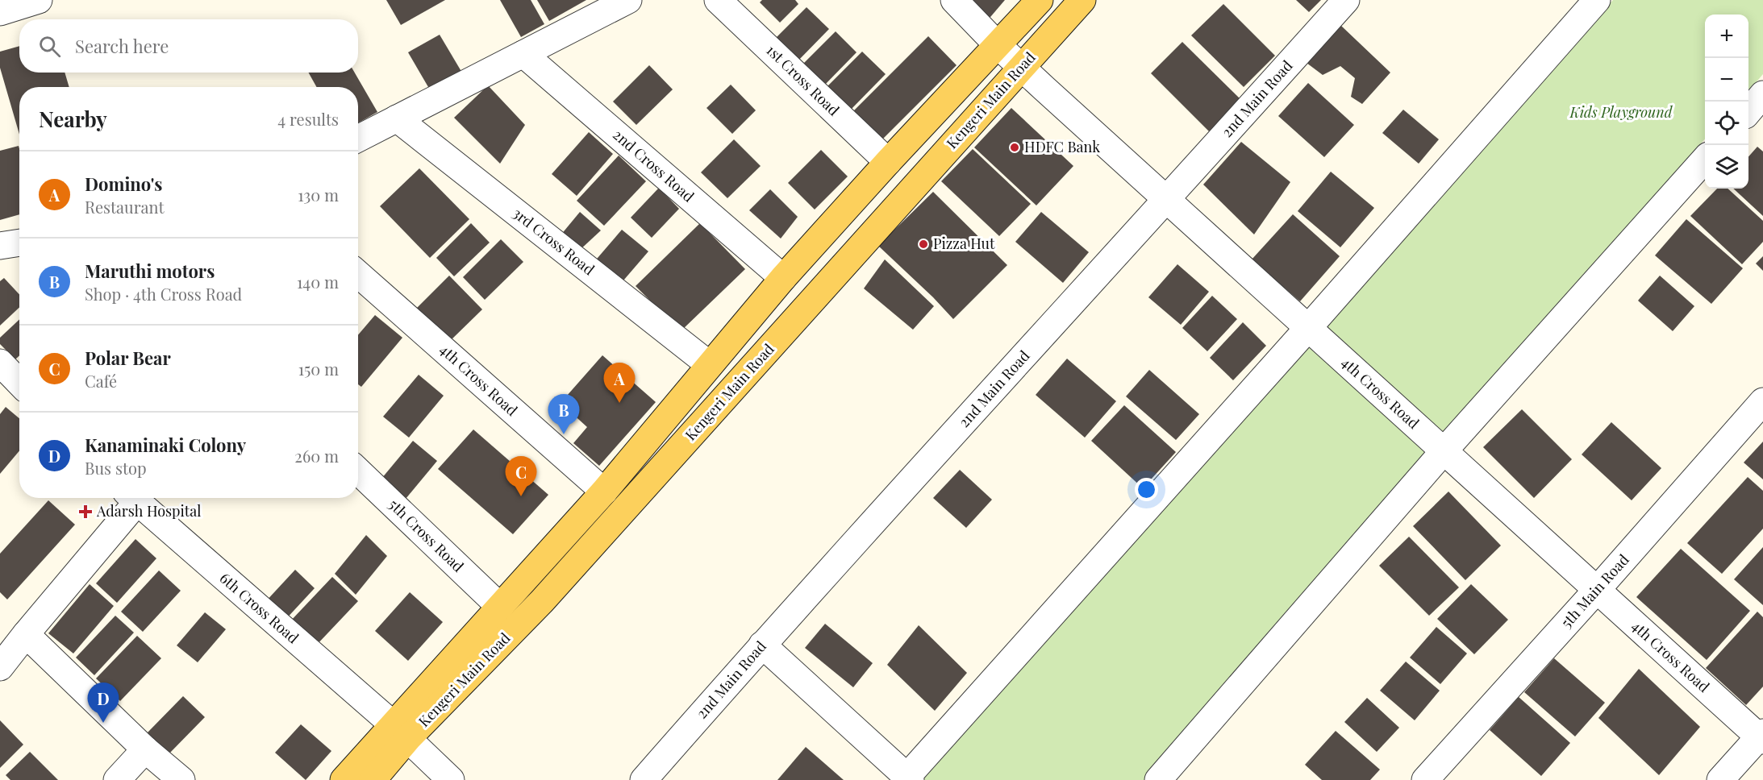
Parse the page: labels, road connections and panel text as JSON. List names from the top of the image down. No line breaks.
{"streets":{"main road":["Kengeri Main Road"],"street":["1st Cross Road","2nd Main Road","2nd Cross Road","3rd Cross Road","4th Cross Road","5th Cross Road","5th Main Road","6th Cross Road"]},"crossings":[["1st Cross Road","Kengeri Main Road"],["2nd Main Road","4th Cross Road"],["Kengeri Main Road","2nd Cross Road"],["Kengeri Main Road","3rd Cross Road"],["Kengeri Main Road","4th Cross Road"],["Kengeri Main Road","5th Cross Road"],["Kengeri Main Road","6th Cross Road"],["4th Cross Road","5th Main Road"]],"parks":["Kids Playground"],"places":{"other":["HDFC Bank","Pizza Hut"],"health":["Adarsh Hospital"]},"page":{"map_buttons":["+","−"],"search":"Search here","heading":["Nearby","4 results"],"list":[{"mark":"A","name":"Domino's","note":"Restaurant","value":"130 m"},{"mark":"B","name":"Maruthi motors","note":"Shop · 4th Cross Road","value":"140 m"},{"mark":"C","name":"Polar Bear","note":"Café","value":"150 m"},{"mark":"D","name":"Kanaminaki Colony","note":"Bus stop","value":"260 m"}],"pins":["A","B","C","D"]}}
